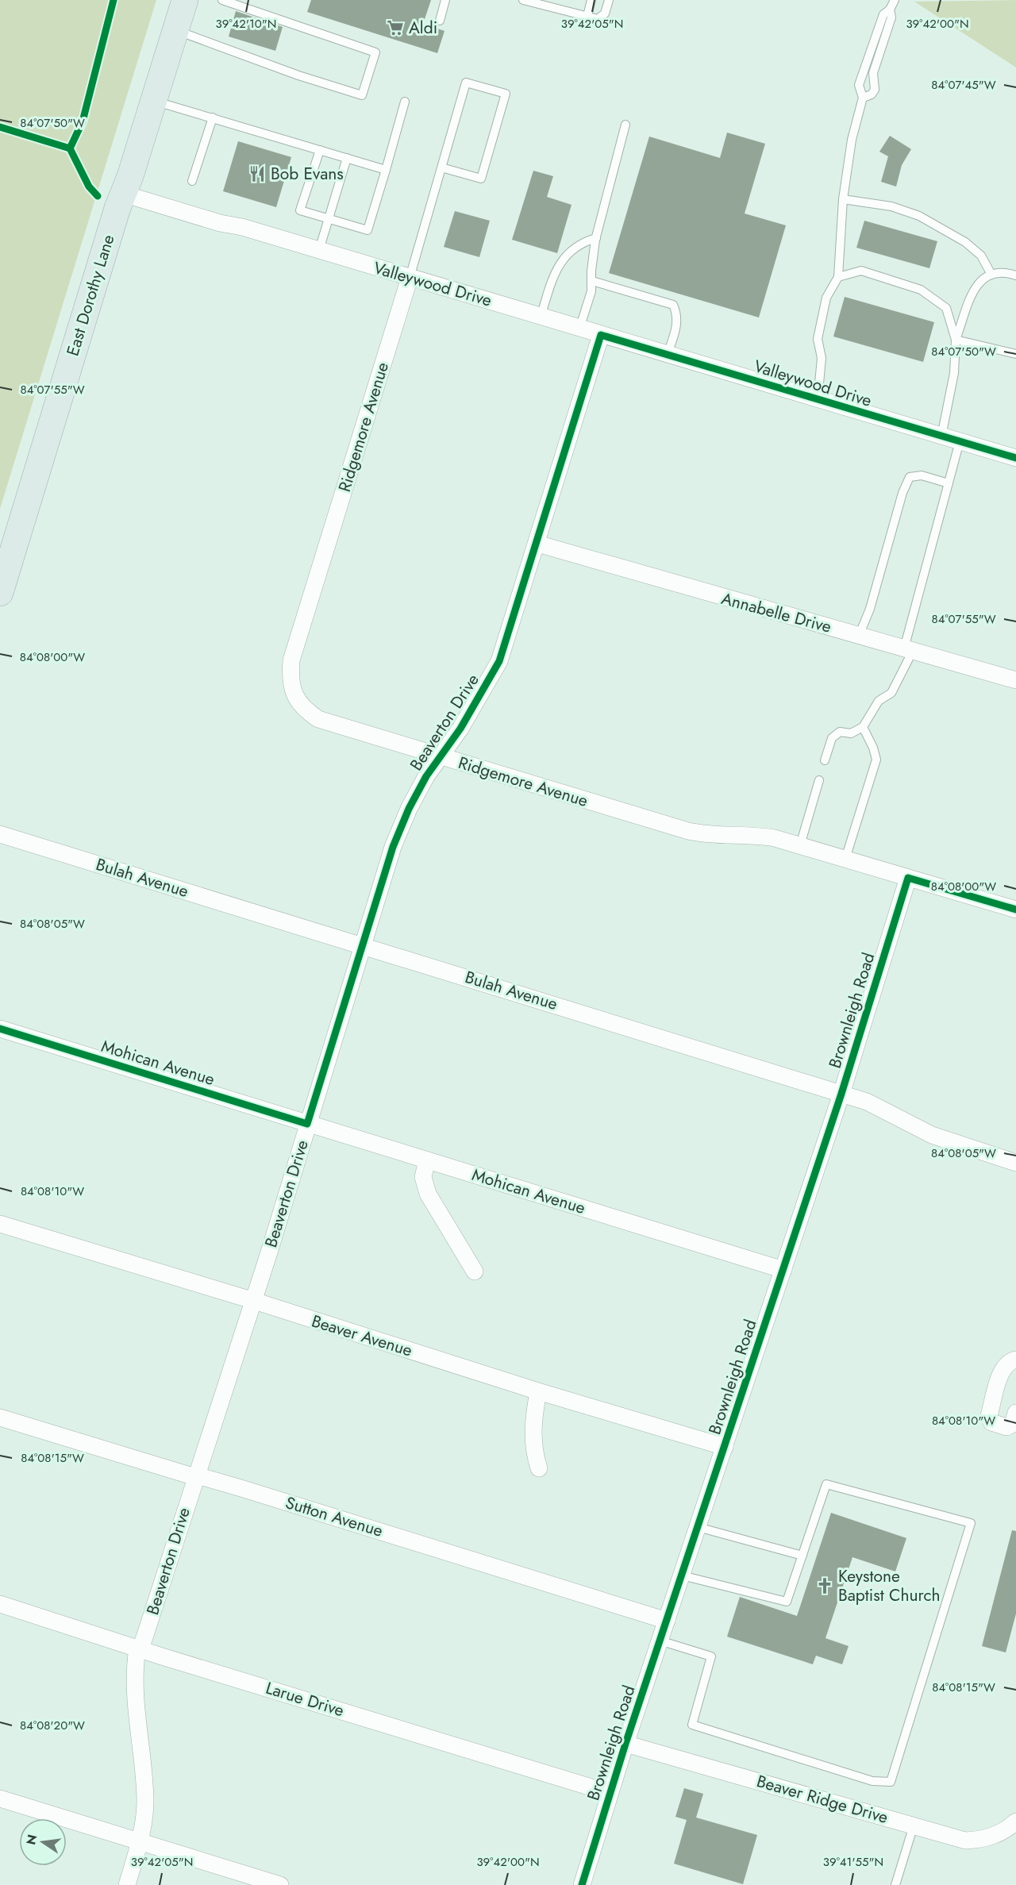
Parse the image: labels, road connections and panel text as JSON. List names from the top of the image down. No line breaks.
{"streets":{"main road":["East Dorothy Lane"],"street":["Valleywood Drive","Ridgemore Avenue","Annabelle Drive","Beaverton Drive","Bulah Avenue","Brownleigh Road","Mohican Avenue","Beaver Avenue","Sutton Avenue","Larue Drive","Beaver Ridge Drive"]},"crossings":[["Valleywood Drive","East Dorothy Lane"],["Valleywood Drive","Ridgemore Avenue"],["Valleywood Drive","Beaverton Drive"],["Ridgemore Avenue","Beaverton Drive"],["Ridgemore Avenue","Brownleigh Road"],["Annabelle Drive","Beaverton Drive"],["Beaverton Drive","Bulah Avenue"],["Beaverton Drive","Mohican Avenue"],["Beaverton Drive","Beaver Avenue"],["Beaverton Drive","Sutton Avenue"],["Beaverton Drive","Larue Drive"],["Bulah Avenue","Brownleigh Road"],["Brownleigh Road","Mohican Avenue"],["Brownleigh Road","Beaver Avenue"],["Brownleigh Road","Sutton Avenue"],["Brownleigh Road","Larue Drive"],["Brownleigh Road","Beaver Ridge Drive"]],"places":{"supermarket":["Aldi"],"restaurant":["Bob Evans"],"church":["Keystone Baptist Church"]},"north":"left","coordinates":["39°42'10\"N","39°42'05\"N","39°42'00\"N","84°07'45\"W","84°07'50\"W","84°07'55\"W","84°08'00\"W","84°08'05\"W","84°08'10\"W","84°08'15\"W","84°08'20\"W","39°41'55\"N"]}
